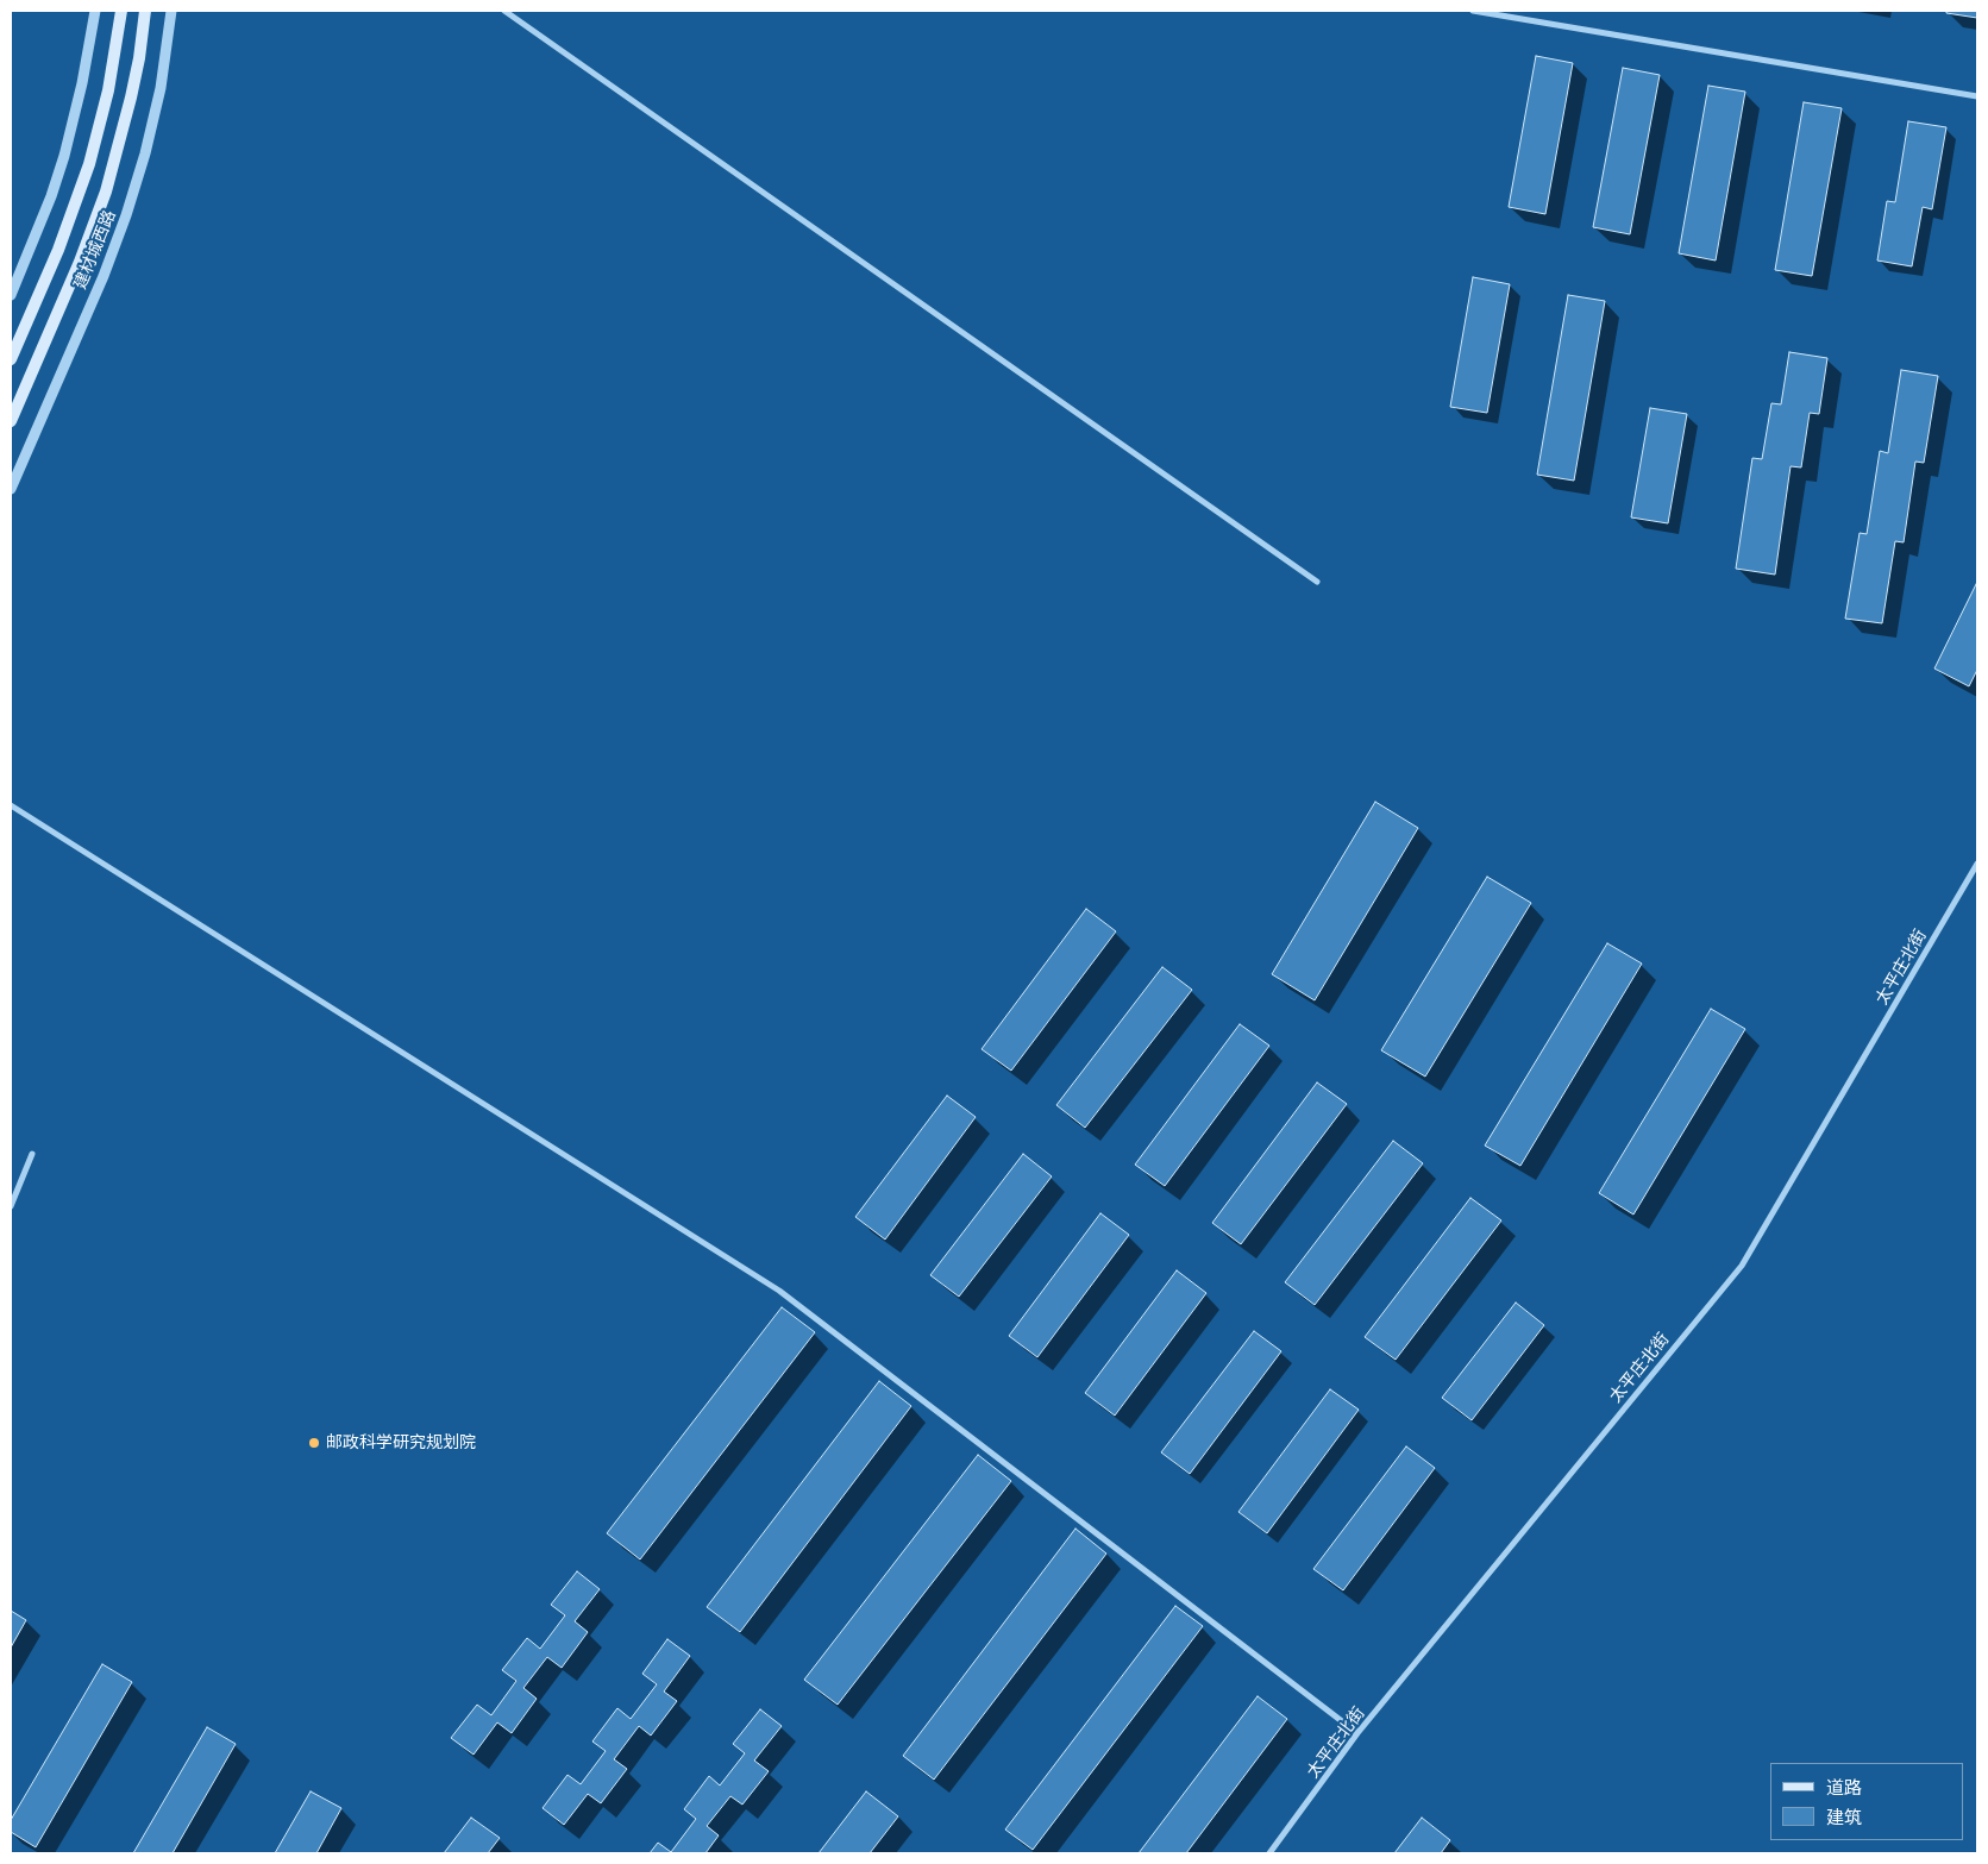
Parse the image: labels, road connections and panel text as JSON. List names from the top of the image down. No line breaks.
{"streets":{"main road":["建材城西路"],"street":["太平庄北街"]},"places":["邮政科学研究规划院"],"legend":["道路","建筑"]}
